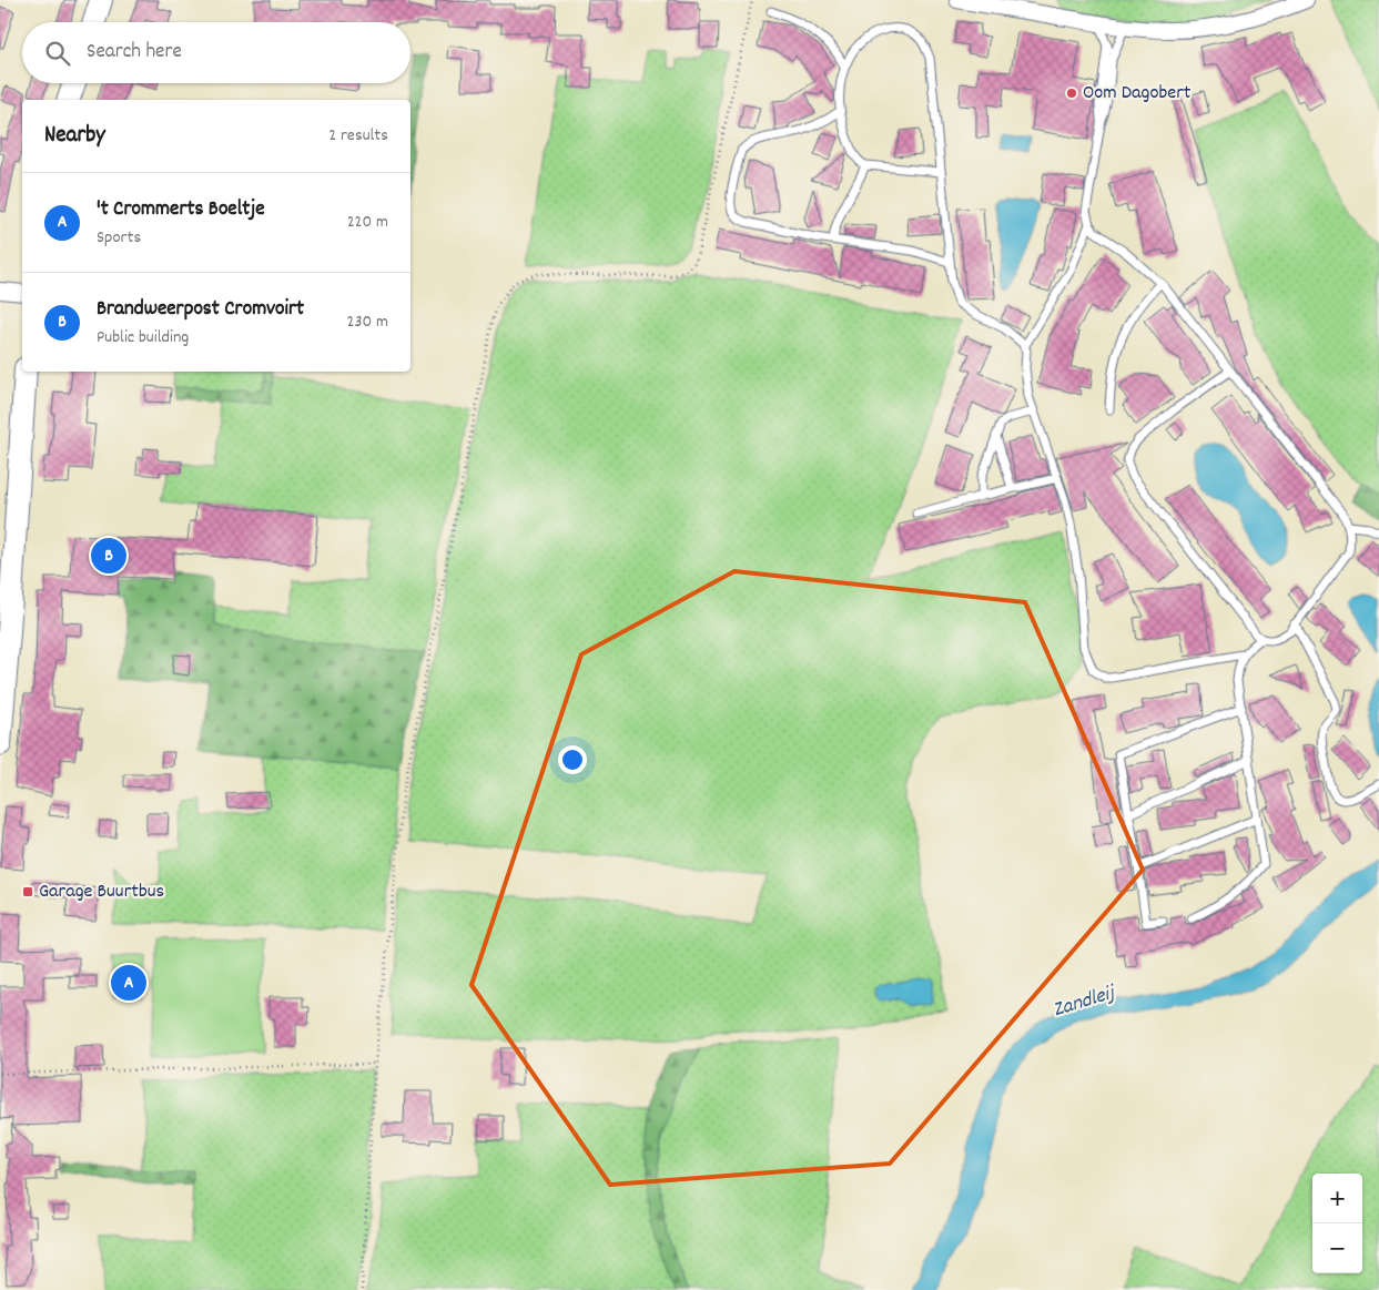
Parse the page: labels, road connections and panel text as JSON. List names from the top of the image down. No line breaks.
{"water":["Zandleij"],"places":{"other":["Oom Dagobert"],"transit":["Garage Buurtbus"]},"page":{"search":"Search here","heading":["Nearby","2 results"],"list":[{"mark":"A","name":"'t Crommerts Boeltje","note":"Sports","value":"220 m"},{"mark":"B","name":"Brandweerpost Cromvoirt","note":"Public building","value":"230 m"}],"pins":["B","A"],"map_buttons":["+","−"]}}
